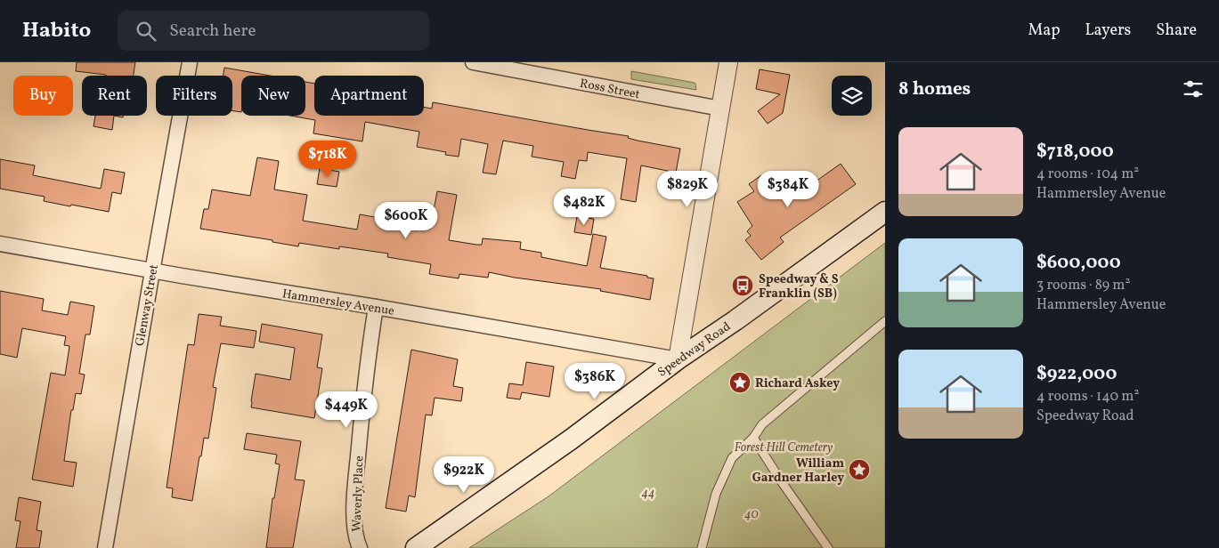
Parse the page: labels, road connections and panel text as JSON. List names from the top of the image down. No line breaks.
{"streets":{"main road":["Speedway Road"],"street":["Ross Street","Hammersley Avenue","Glenway Street","Waverly Place"]},"crossings":[["Hammersley Avenue","Glenway Street"],["Hammersley Avenue","Speedway Road"],["Hammersley Avenue","Waverly Place"]],"parks":["Forest Hill Cemetery","44","40"],"places":{"bus stop":["Speedway & S Franklin (SB)"],"place":["Richard Askey","William Gardner Harley"]},"page":{"header":"Habito","search":"Search here","nav":["Map","Layers","Share"],"heading":"8 homes","chip":["Buy","Rent","Filters","New","Apartment"],"list":[{"name":"$718,000","note":"4 rooms · 104 m² · Hammersley Avenue"},{"name":"$600,000","note":"3 rooms · 89 m² · Hammersley Avenue"},{"name":"$922,000","note":"4 rooms · 140 m² · Speedway Road"}],"price":["$718K","$829K","$384K","$482K","$600K","$386K","$449K","$922K"]}}
